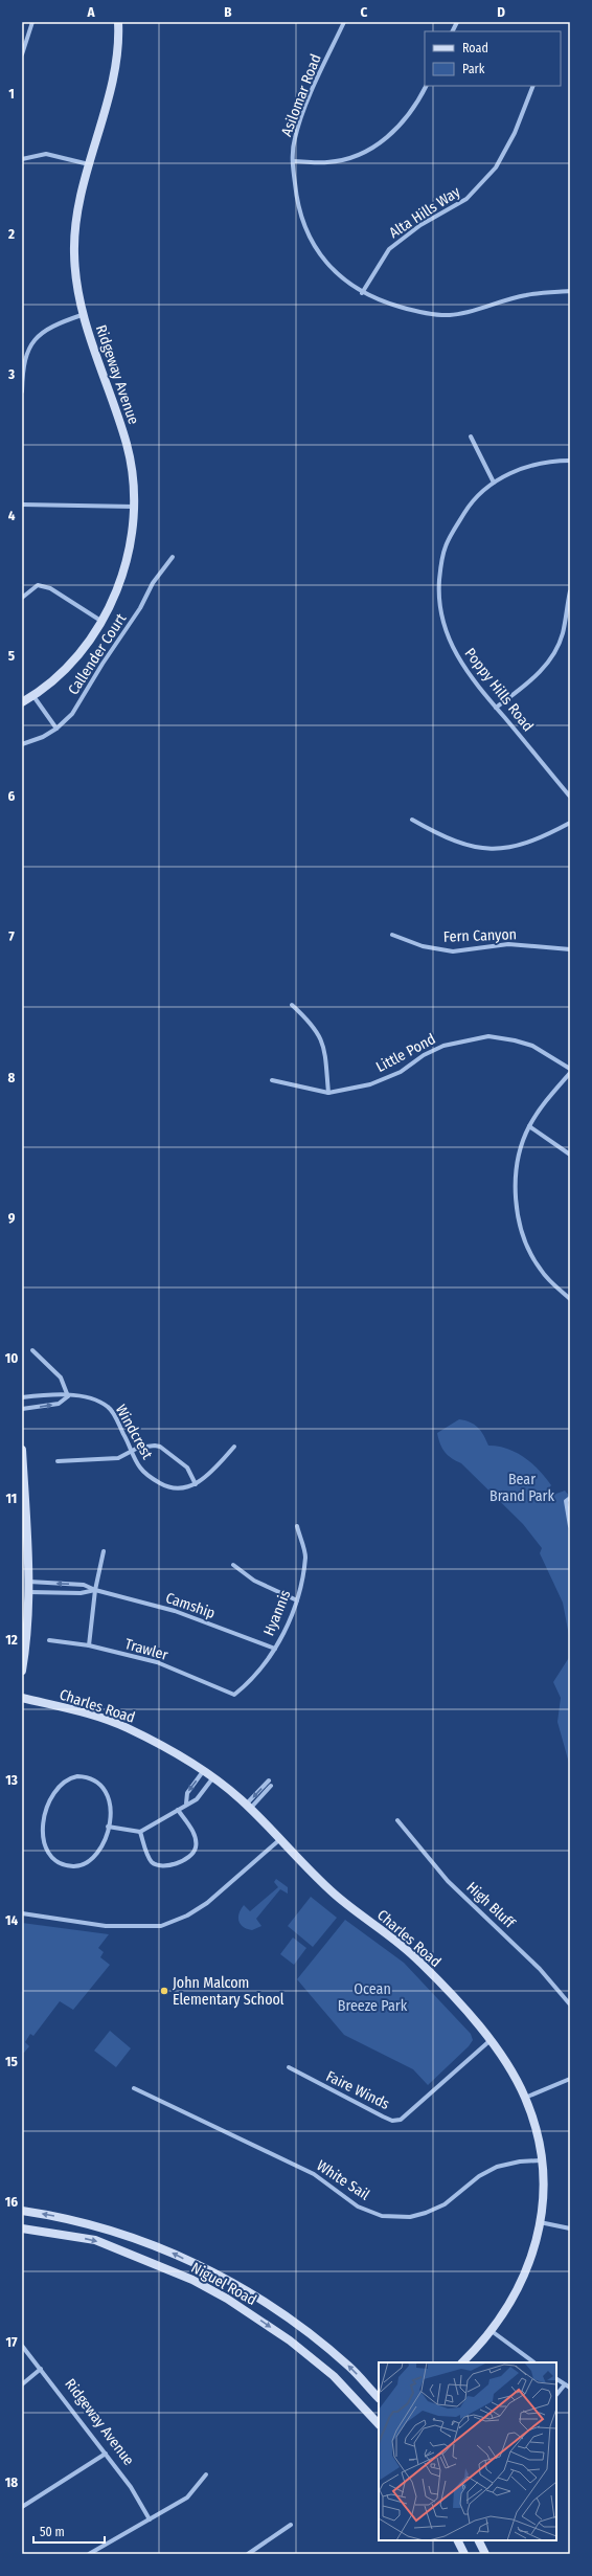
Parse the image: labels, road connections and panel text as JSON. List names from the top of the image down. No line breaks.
{"streets":{"street":["Asilomar Road","Alta Hills Way","Ridgeway Avenue","Callender Court","Poppy Hills Road","Fern Canyon","Little Pond","Windcrest","Camship","Hyannis","Trawler","Charles Road","High Bluff","Faire Winds","White Sail","Niguel Road"]},"crossings":[["Asilomar Road","Alta Hills Way"],["Camship","Hyannis"],["Hyannis","Trawler"],["Charles Road","Faire Winds"],["Charles Road","White Sail"]],"parks":["Bear Brand Park","Ocean Breeze Park"],"places":["John Malcom Elementary School"],"legend":["Road","Park"],"scale_bar":"50 m","grid":{"columns":["A","B","C","D"],"rows":["1","2","3","4","5","6","7","8","9","10","11","12","13","14","15","16","17","18"]}}
